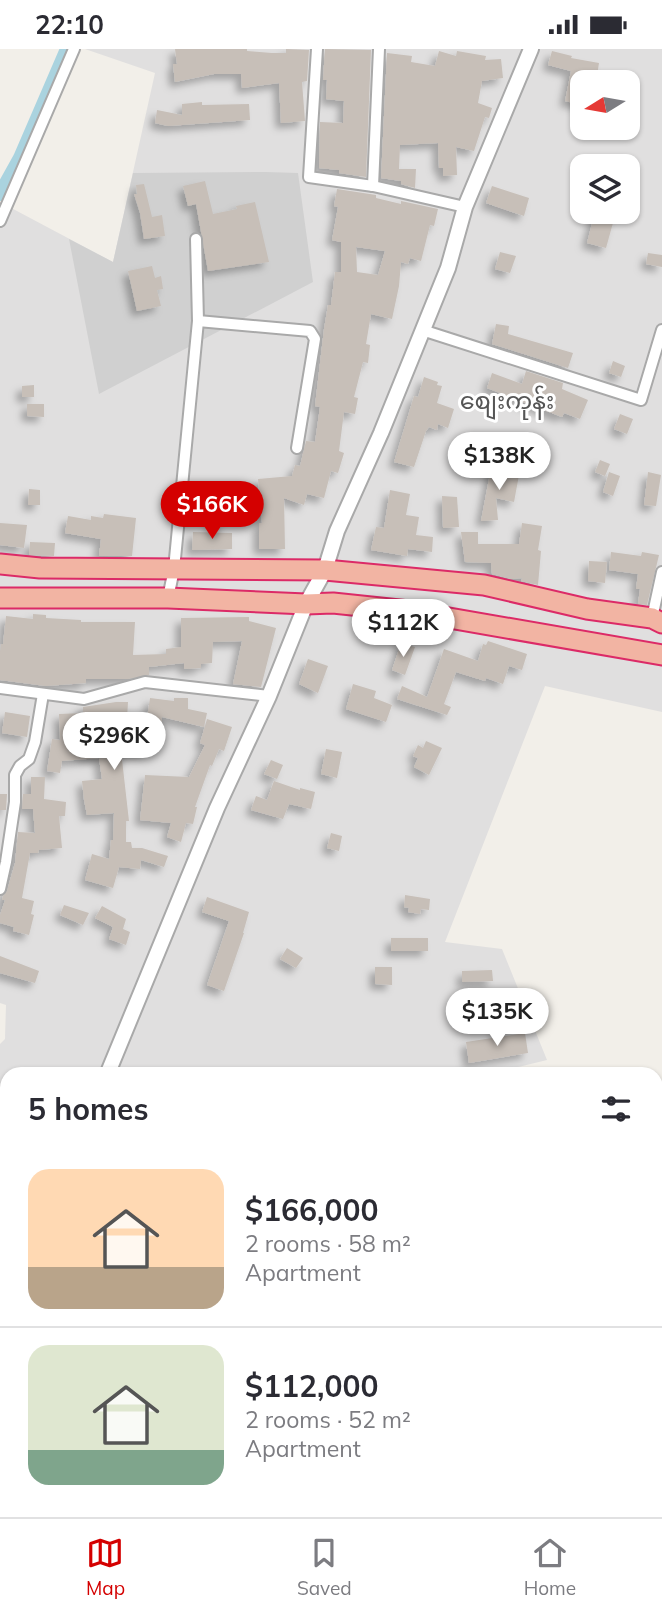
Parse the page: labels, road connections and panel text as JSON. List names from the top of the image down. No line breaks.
{"districts":["စျေးကုန်း"],"north":"left","page":{"status":"22:10","price":["$138K","$166K","$112K","$296K","$135K"],"heading":"5 homes","list":[{"name":"$166,000","note":"2 rooms · 58 m² · Apartment"},{"name":"$112,000","note":"2 rooms · 52 m² · Apartment"}],"tabs":["Map","Saved","Home"]}}
